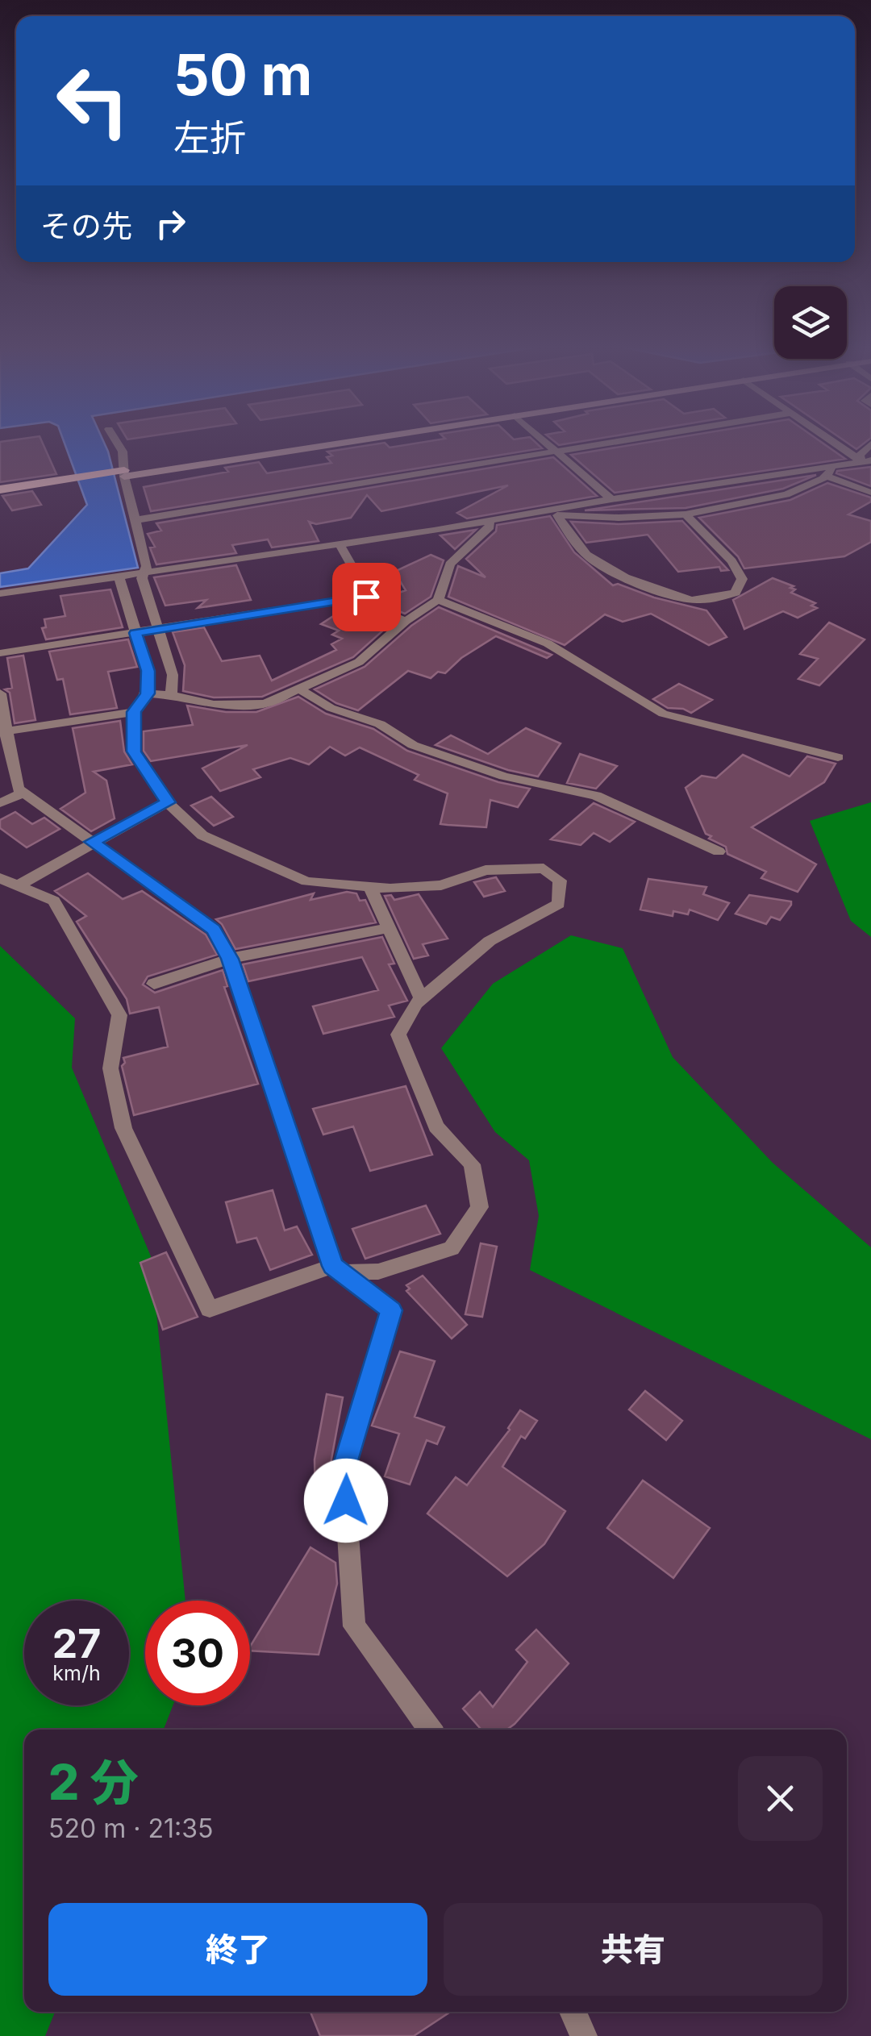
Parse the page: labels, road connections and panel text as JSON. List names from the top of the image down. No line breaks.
{"page":{"turn":["50 m","左折"],"then":"その先","speed":"27 km/h","limit":"30","heading":["2 分","520 m · 21:35"],"buttons":["終了","共有"]}}
